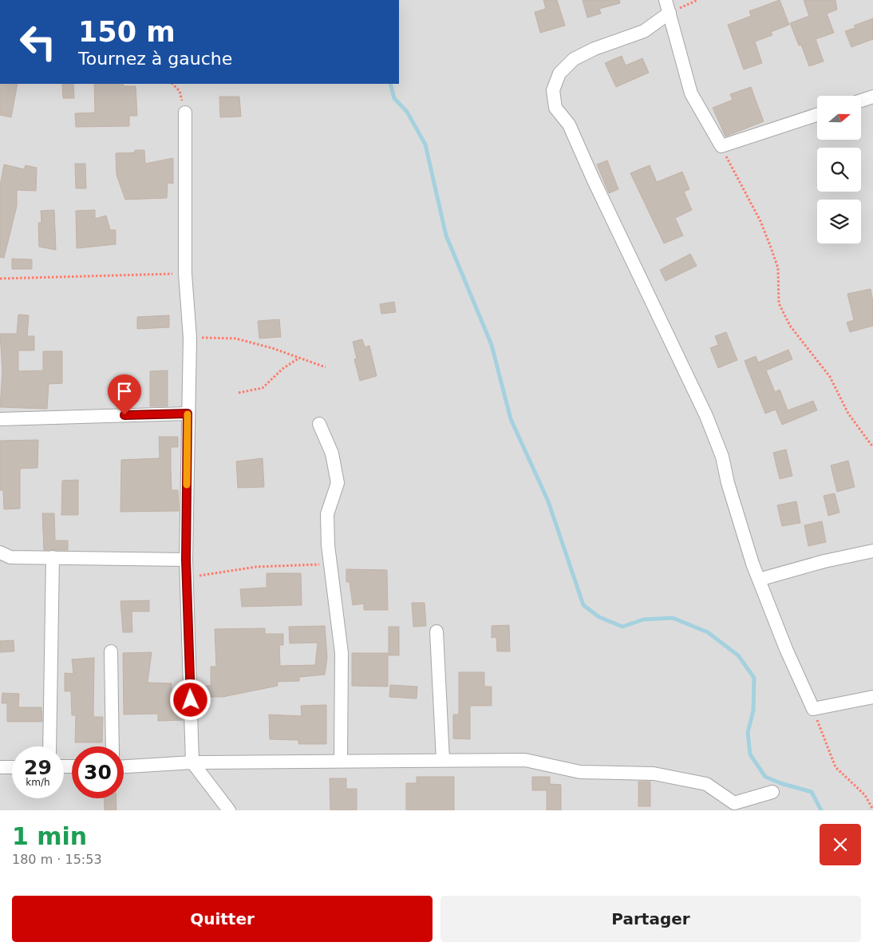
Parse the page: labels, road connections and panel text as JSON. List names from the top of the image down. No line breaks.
{"north":"right","page":{"turn":["150 m","Tournez à gauche"],"speed":"29 km/h","limit":"30","heading":["1 min","180 m · 15:53"],"buttons":["Quitter","Partager"]}}
